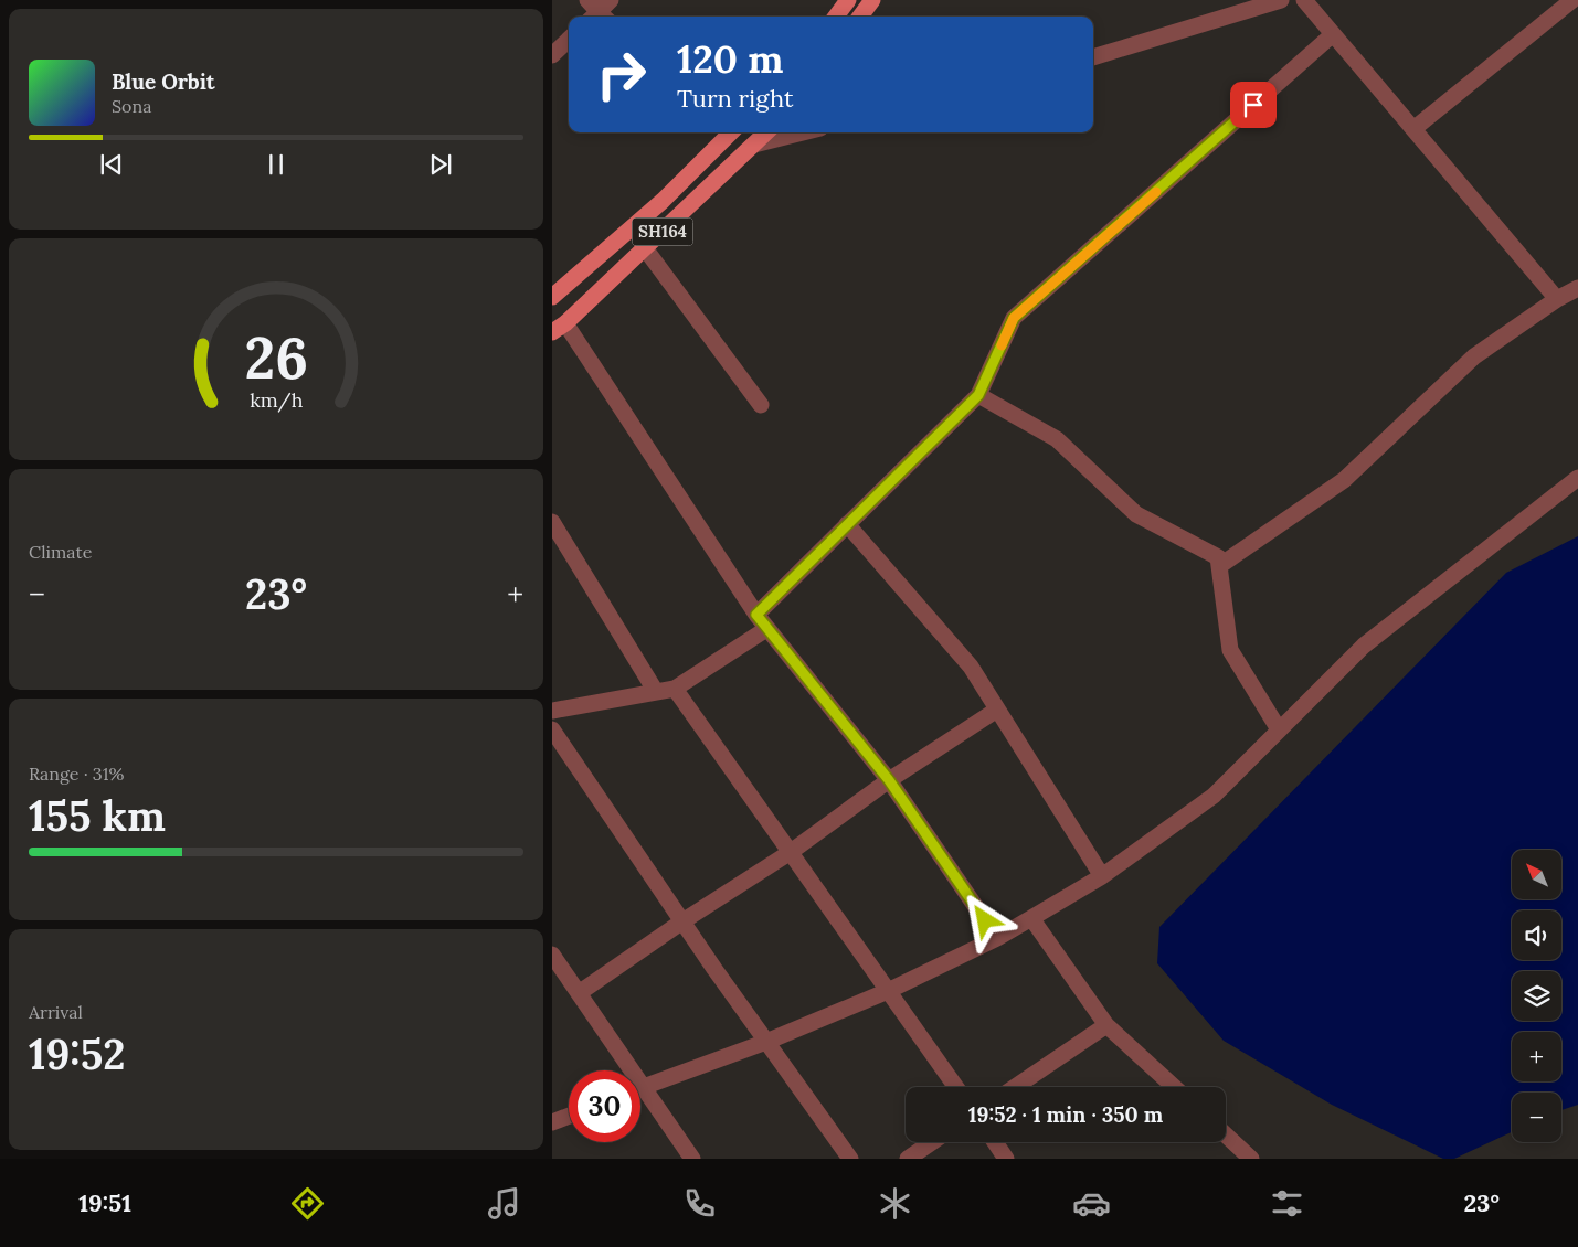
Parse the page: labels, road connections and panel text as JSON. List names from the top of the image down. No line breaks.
{"streets":{"main road":["SH164"]},"north":"top left","page":{"turn":["120 m","Turn right"],"song":["Blue Orbit","Sona"],"tile":["Climate",["Range · 31%","155 km"],["Arrival","19:52"]],"heat":["−","23°","+"],"map_buttons":["+","−"],"limit":"30","trip":"19:52 · 1 min · 350 m","tabs":["19:51","23°"],"gauge":["26","km/h"]}}
